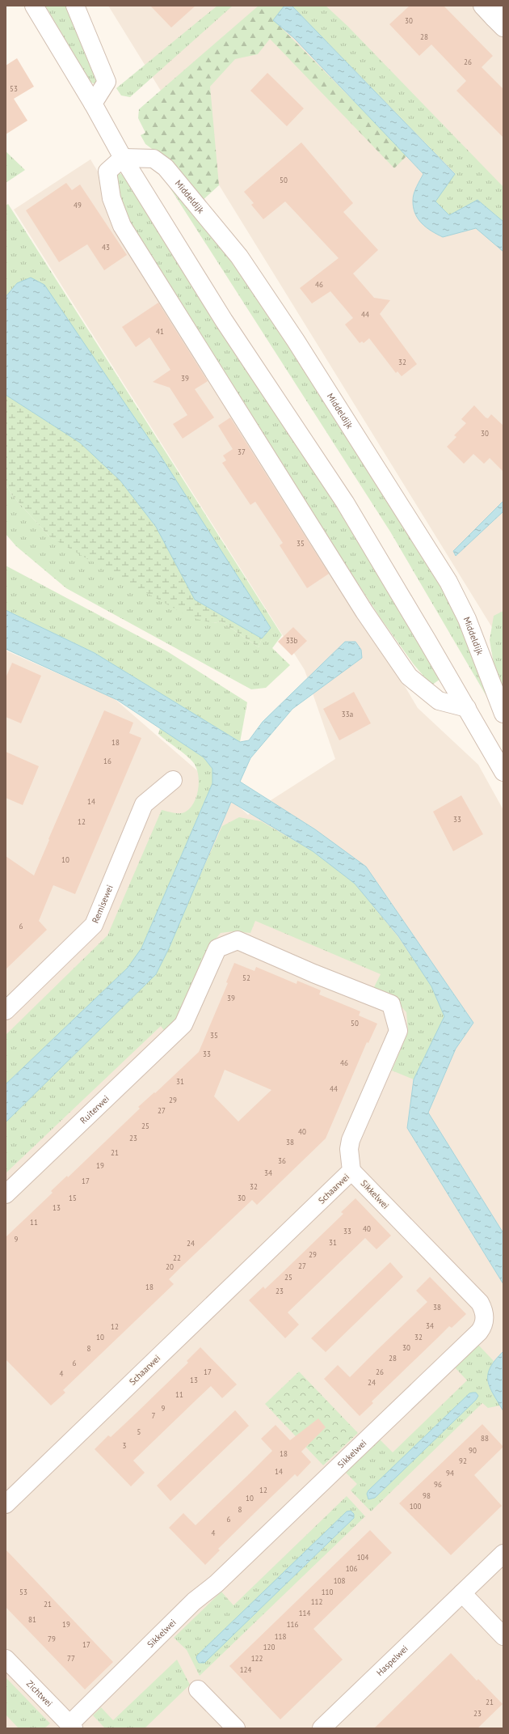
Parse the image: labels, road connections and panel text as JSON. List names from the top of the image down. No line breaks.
{"streets":{"street":["Middeldijk","Remisewei","Ruiterwei","Schaarwei","Sikkelwei","Haspelwei","Zichtwei"]},"crossings":[["Ruiterwei","Schaarwei"],["Schaarwei","Sikkelwei"],["Sikkelwei","Zichtwei"]],"house_numbers":["30","28","26","53","50","49","43","46","44","41","32","39","30","37","35","33b","33a","18","16","14","33","12","10","6","52","39","50","35","33","46","31","44","29","27","25","40","23","38","21","36","19","34","17","32","15","30","13","11","40","33","9","31","24","29","22","27","20","25","18","23","38","34","12","10","32","30","8","28","6","17","26","4","13","24","11","9","7","5","88","3","90","18","92","14","94","96","12","98","10","100","8","6","4","104","106","108","53","110","112","21","114","81","19","116","118","79","17","120","77","122","124","21","23"]}
